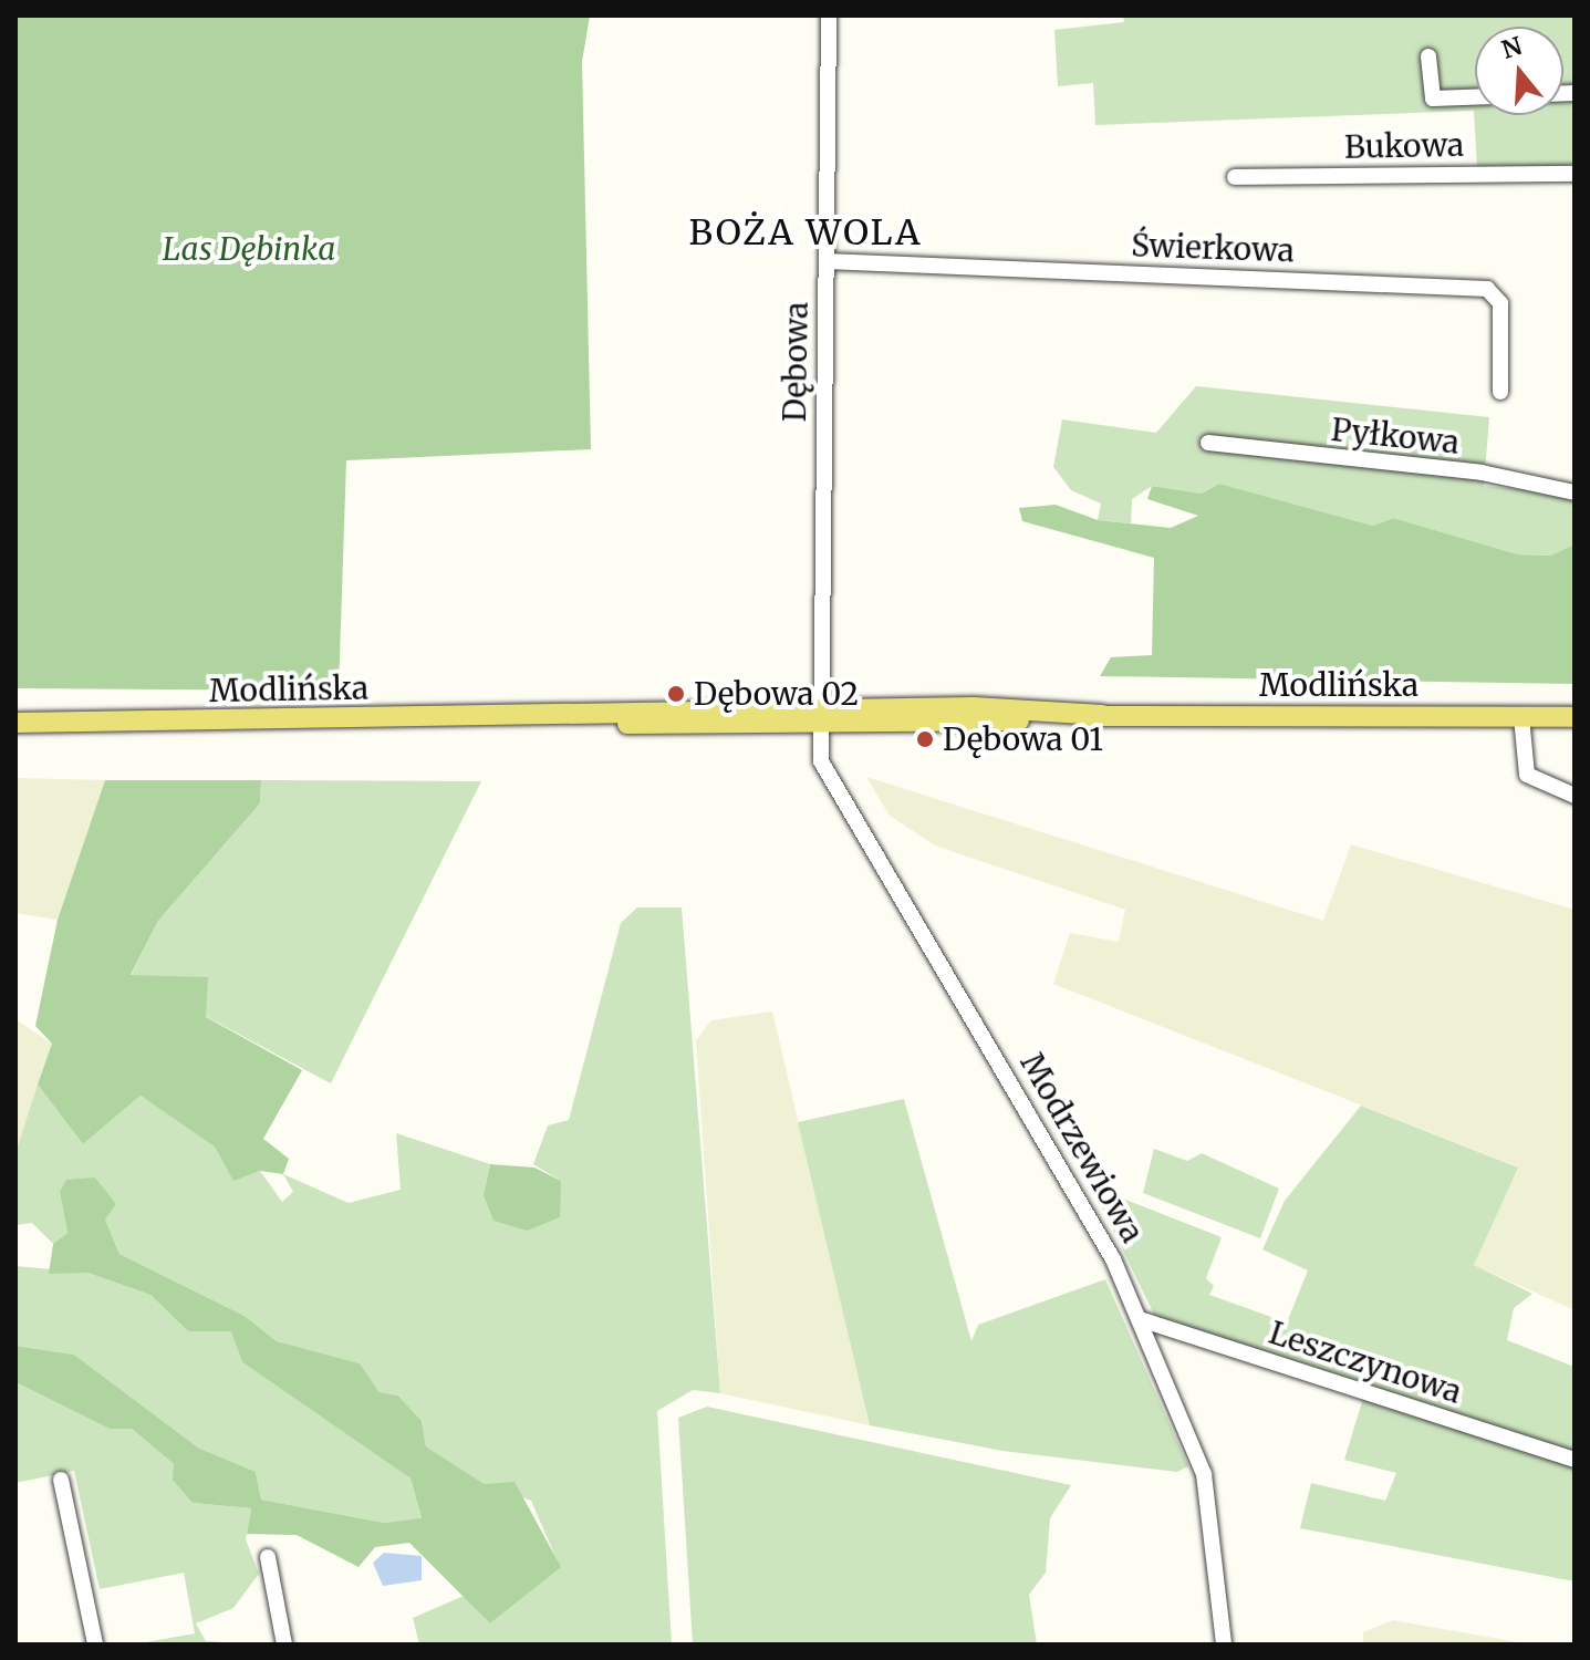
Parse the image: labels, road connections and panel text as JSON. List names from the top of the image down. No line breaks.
{"streets":{"main road":["Modlińska"],"street":["Bukowa","Świerkowa","Dębowa","Pyłkowa","Modrzewiowa","Leszczynowa"]},"crossings":[["Świerkowa","Dębowa"],["Dębowa","Modlińska"],["Dębowa","Modrzewiowa"],["Modlińska","Modrzewiowa"],["Modrzewiowa","Leszczynowa"]],"districts":["BOŻA WOLA"],"parks":["Las Dębinka"],"places":["Dębowa 02","Dębowa 01"],"north":"top"}
